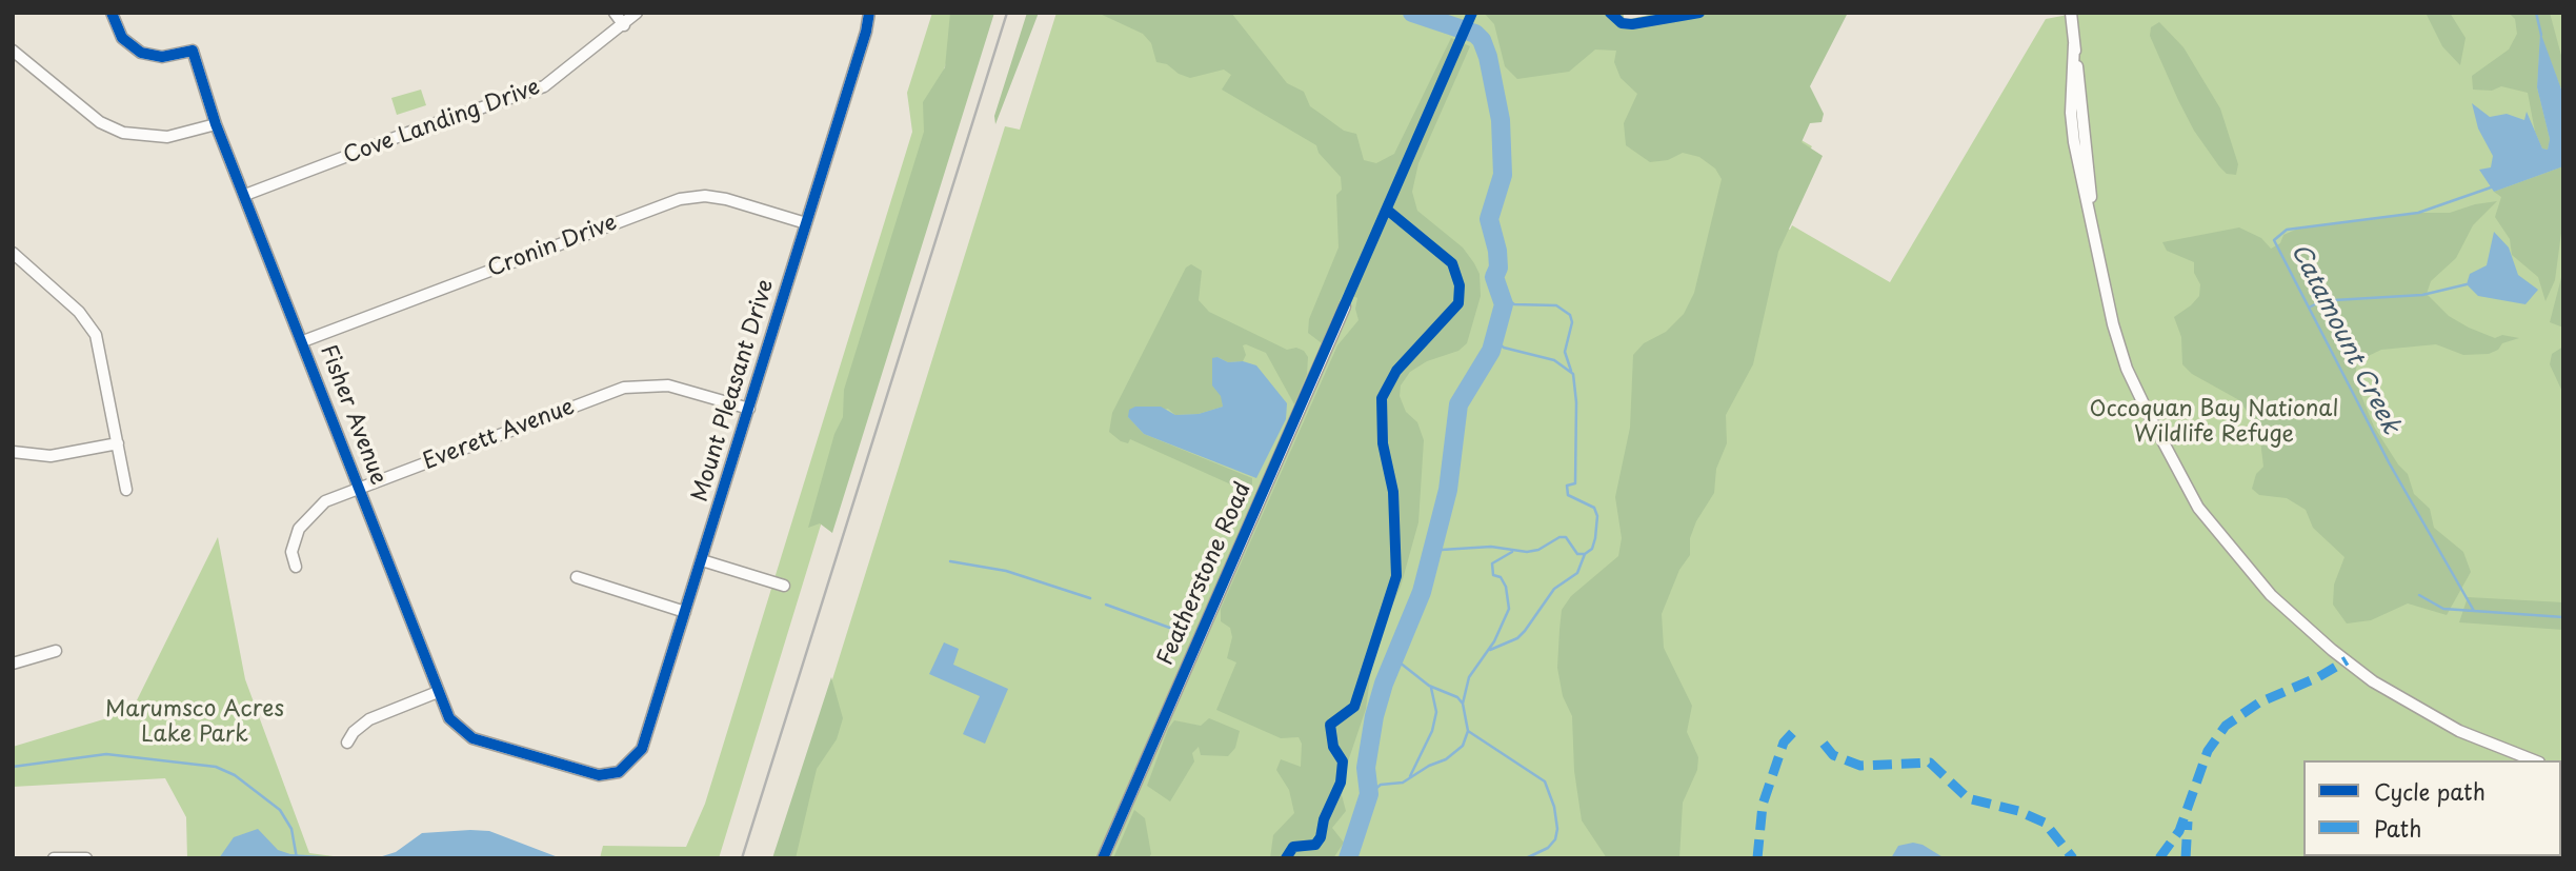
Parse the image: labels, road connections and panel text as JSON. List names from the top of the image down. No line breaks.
{"streets":{"street":["Cove Landing Drive","Cronin Drive","Mount Pleasant Drive","Fisher Avenue","Everett Avenue","Featherstone Road"]},"crossings":[["Cove Landing Drive","Fisher Avenue"],["Cronin Drive","Mount Pleasant Drive"],["Cronin Drive","Fisher Avenue"],["Mount Pleasant Drive","Fisher Avenue"],["Mount Pleasant Drive","Everett Avenue"],["Fisher Avenue","Everett Avenue"]],"water":["Catamount Creek"],"parks":["Occoquan Bay National Wildlife Refuge","Marumsco Acres Lake Park"],"legend":["Cycle path","Path"]}
